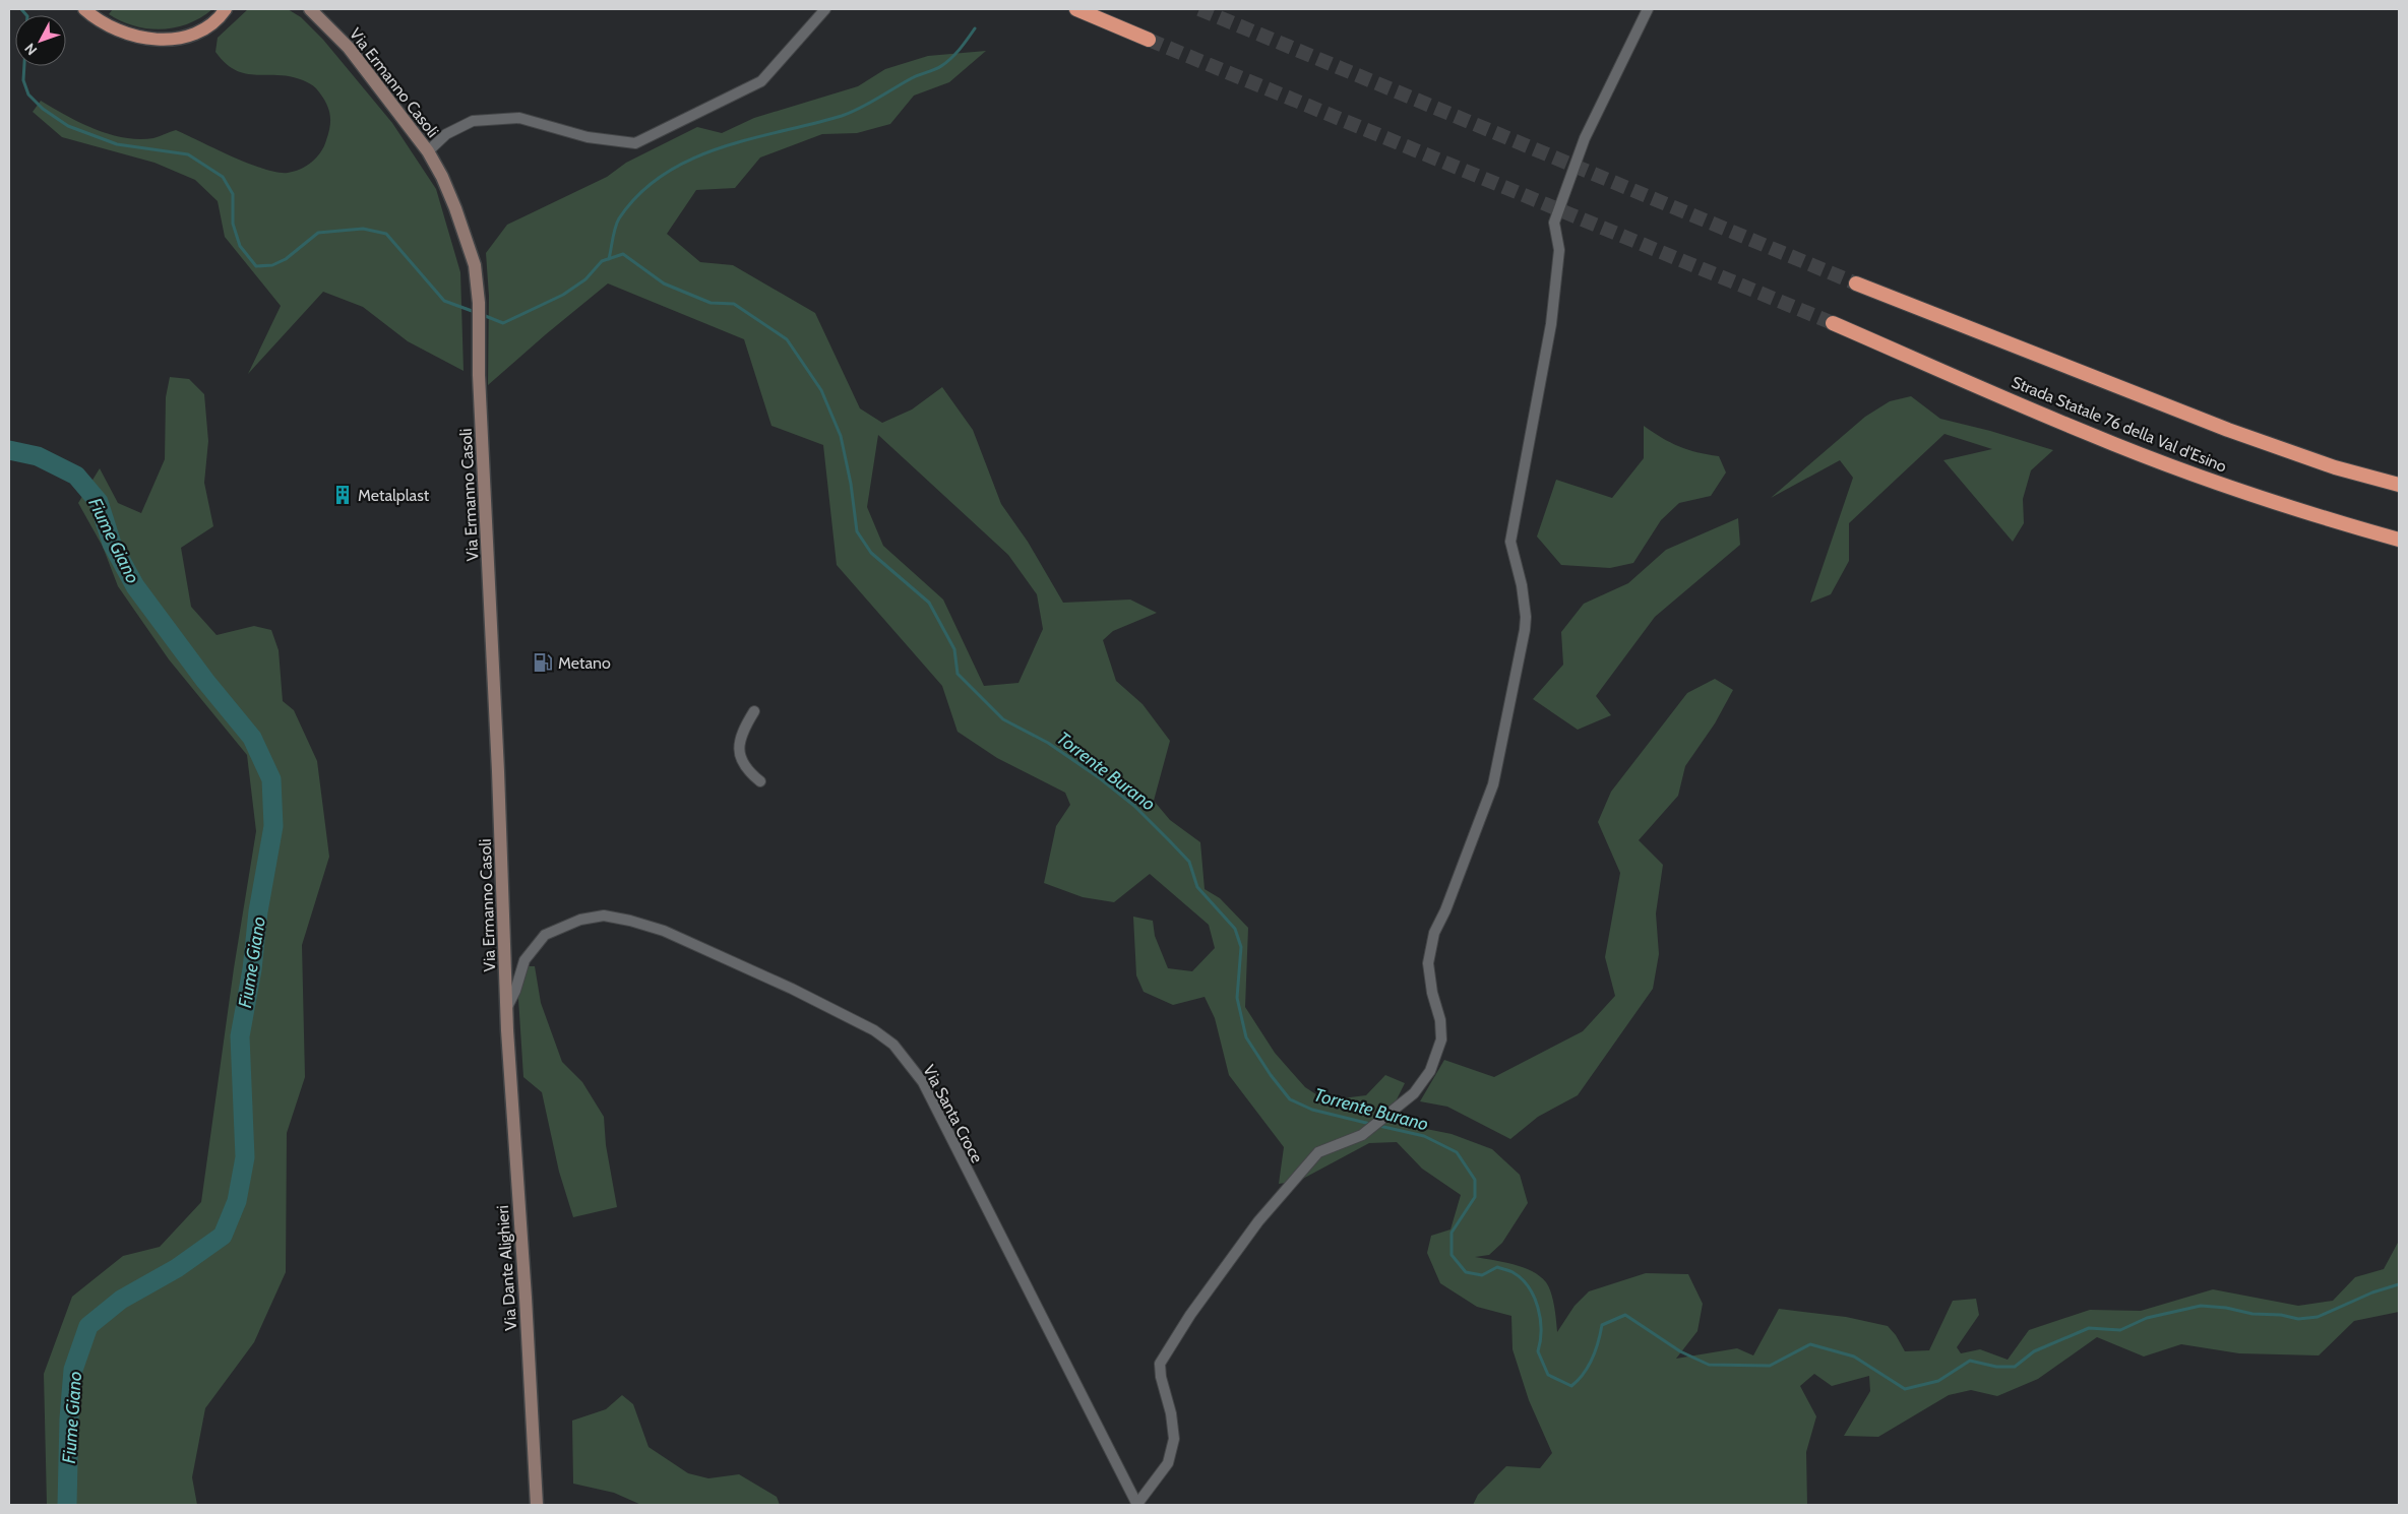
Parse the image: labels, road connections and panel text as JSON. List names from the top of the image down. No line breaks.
{"streets":{"highway":["Strada Statale 76 della Val d'Esino"],"main road":["Via Ermanno Casoli","Via Dante Alighieri"],"street":["Via Santa Croce"]},"crossings":[["Via Ermanno Casoli","Via Santa Croce"],["Via Ermanno Casoli","Via Dante Alighieri"]],"water":["Fiume Giano","Torrente Burano"],"places":{"building":["Metalplast"],"fuel station":["Metano"]},"north":"bottom left"}
